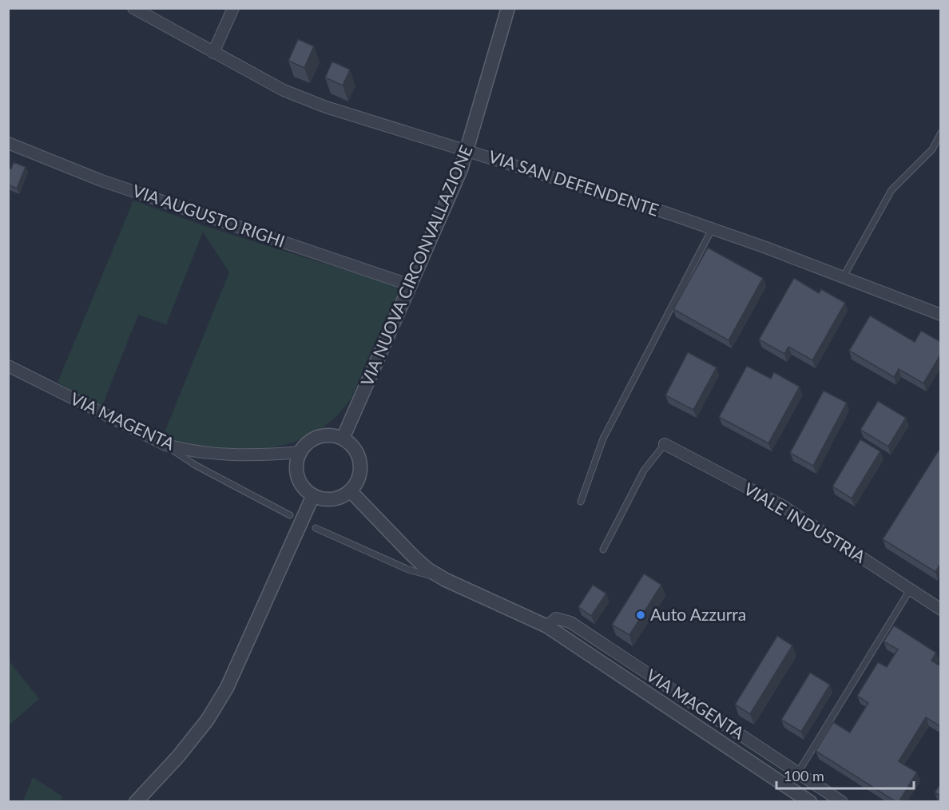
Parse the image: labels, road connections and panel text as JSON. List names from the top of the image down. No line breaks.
{"streets":{"street":["VIA SAN DEFENDENTE","VIA AUGUSTO RIGHI","VIA NUOVA CIRCONVALLAZIONE","VIA MAGENTA","VIALE INDUSTRIA"]},"crossings":[["VIA SAN DEFENDENTE","VIA NUOVA CIRCONVALLAZIONE"],["VIA AUGUSTO RIGHI","VIA NUOVA CIRCONVALLAZIONE"],["VIA NUOVA CIRCONVALLAZIONE","VIA MAGENTA"]],"places":["Auto Azzurra"],"scale_bar":"100 m"}
